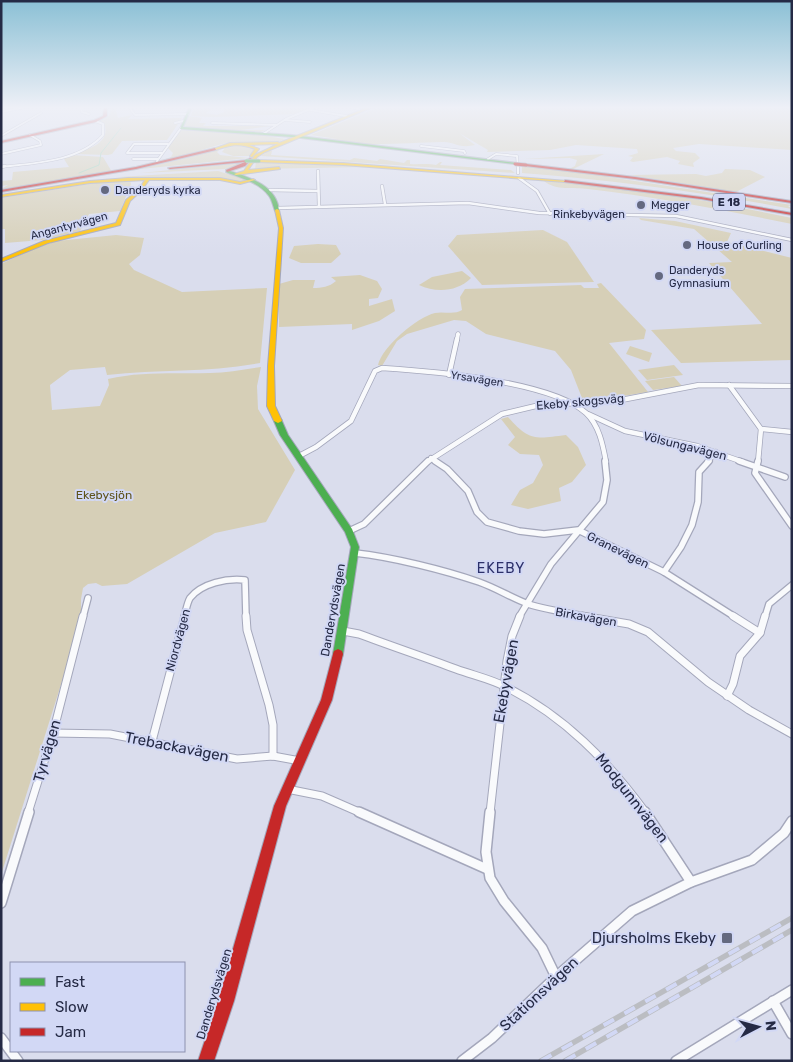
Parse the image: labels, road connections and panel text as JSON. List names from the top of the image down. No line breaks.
{"streets":{"main road":["E 18","Angantyrvägen","Danderydsvägen"],"street":["Rinkebyvägen","Yrsavägen","Ekeby skogsväg","Völsungavägen","Granevägen","Birkavägen","Niordvägen","Ekebyvägen","Trebackavägen","Tyrvägen","Modgunnvägen","Stationsvägen"]},"crossings":[["Rinkebyvägen","Danderydsvägen"],["Yrsavägen","Ekeby skogsväg"],["Yrsavägen","Völsungavägen"],["Yrsavägen","Granevägen"],["Yrsavägen","Danderydsvägen"],["Yrsavägen","Ekebyvägen"],["Ekeby skogsväg","Völsungavägen"],["Ekeby skogsväg","Granevägen"],["Ekeby skogsväg","Danderydsvägen"],["Ekeby skogsväg","Ekebyvägen"],["Völsungavägen","Granevägen"],["Völsungavägen","Ekebyvägen"],["Granevägen","Ekebyvägen"],["Danderydsvägen","Birkavägen"],["Danderydsvägen","Trebackavägen"],["Danderydsvägen","Modgunnvägen"],["Birkavägen","Ekebyvägen"],["Niordvägen","Trebackavägen"],["Ekebyvägen","Modgunnvägen"],["Trebackavägen","Tyrvägen"],["Modgunnvägen","Stationsvägen"]],"districts":["EKEBY"],"parks":["Ekebysjön"],"places":{"other":["Danderyds kyrka","Megger","House of Curling","Danderyds Gymnasium"],"transit":["Djursholms Ekeby"]},"legend":["Fast","Slow","Jam"],"north":"right"}
